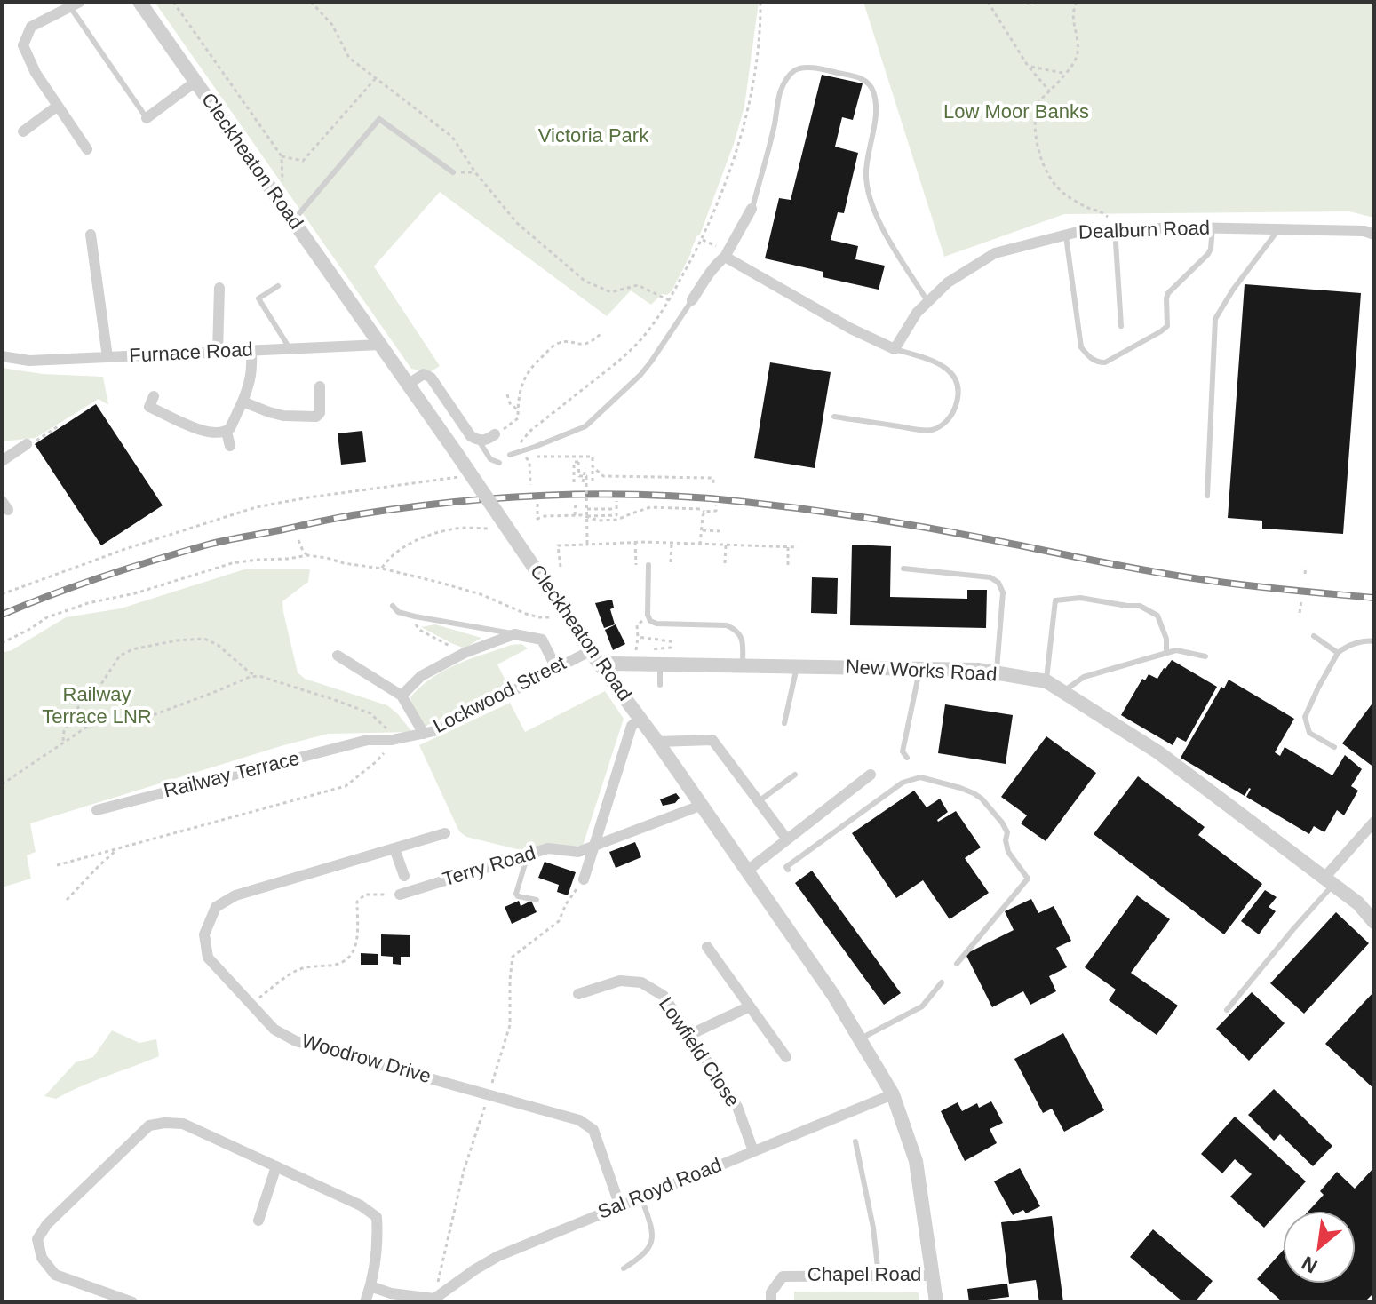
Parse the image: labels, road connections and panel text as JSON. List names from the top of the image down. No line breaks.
{"streets":{"street":["Cleckheaton Road","Dealburn Road","Furnace Road","New Works Road","Lockwood Street","Railway Terrace","Terry Road","Lowfield Close","Woodrow Drive","Sal Royd Road","Chapel Road"]},"crossings":[["Cleckheaton Road","Furnace Road"],["Cleckheaton Road","New Works Road"],["Cleckheaton Road","Lockwood Street"],["Cleckheaton Road","Terry Road"],["Cleckheaton Road","Sal Royd Road"],["Cleckheaton Road","Chapel Road"],["Lockwood Street","Railway Terrace"],["Lowfield Close","Sal Royd Road"],["Woodrow Drive","Sal Royd Road"]],"parks":["Low Moor Banks","Victoria Park","Railway Terrace LNR"],"north":"bottom left"}
